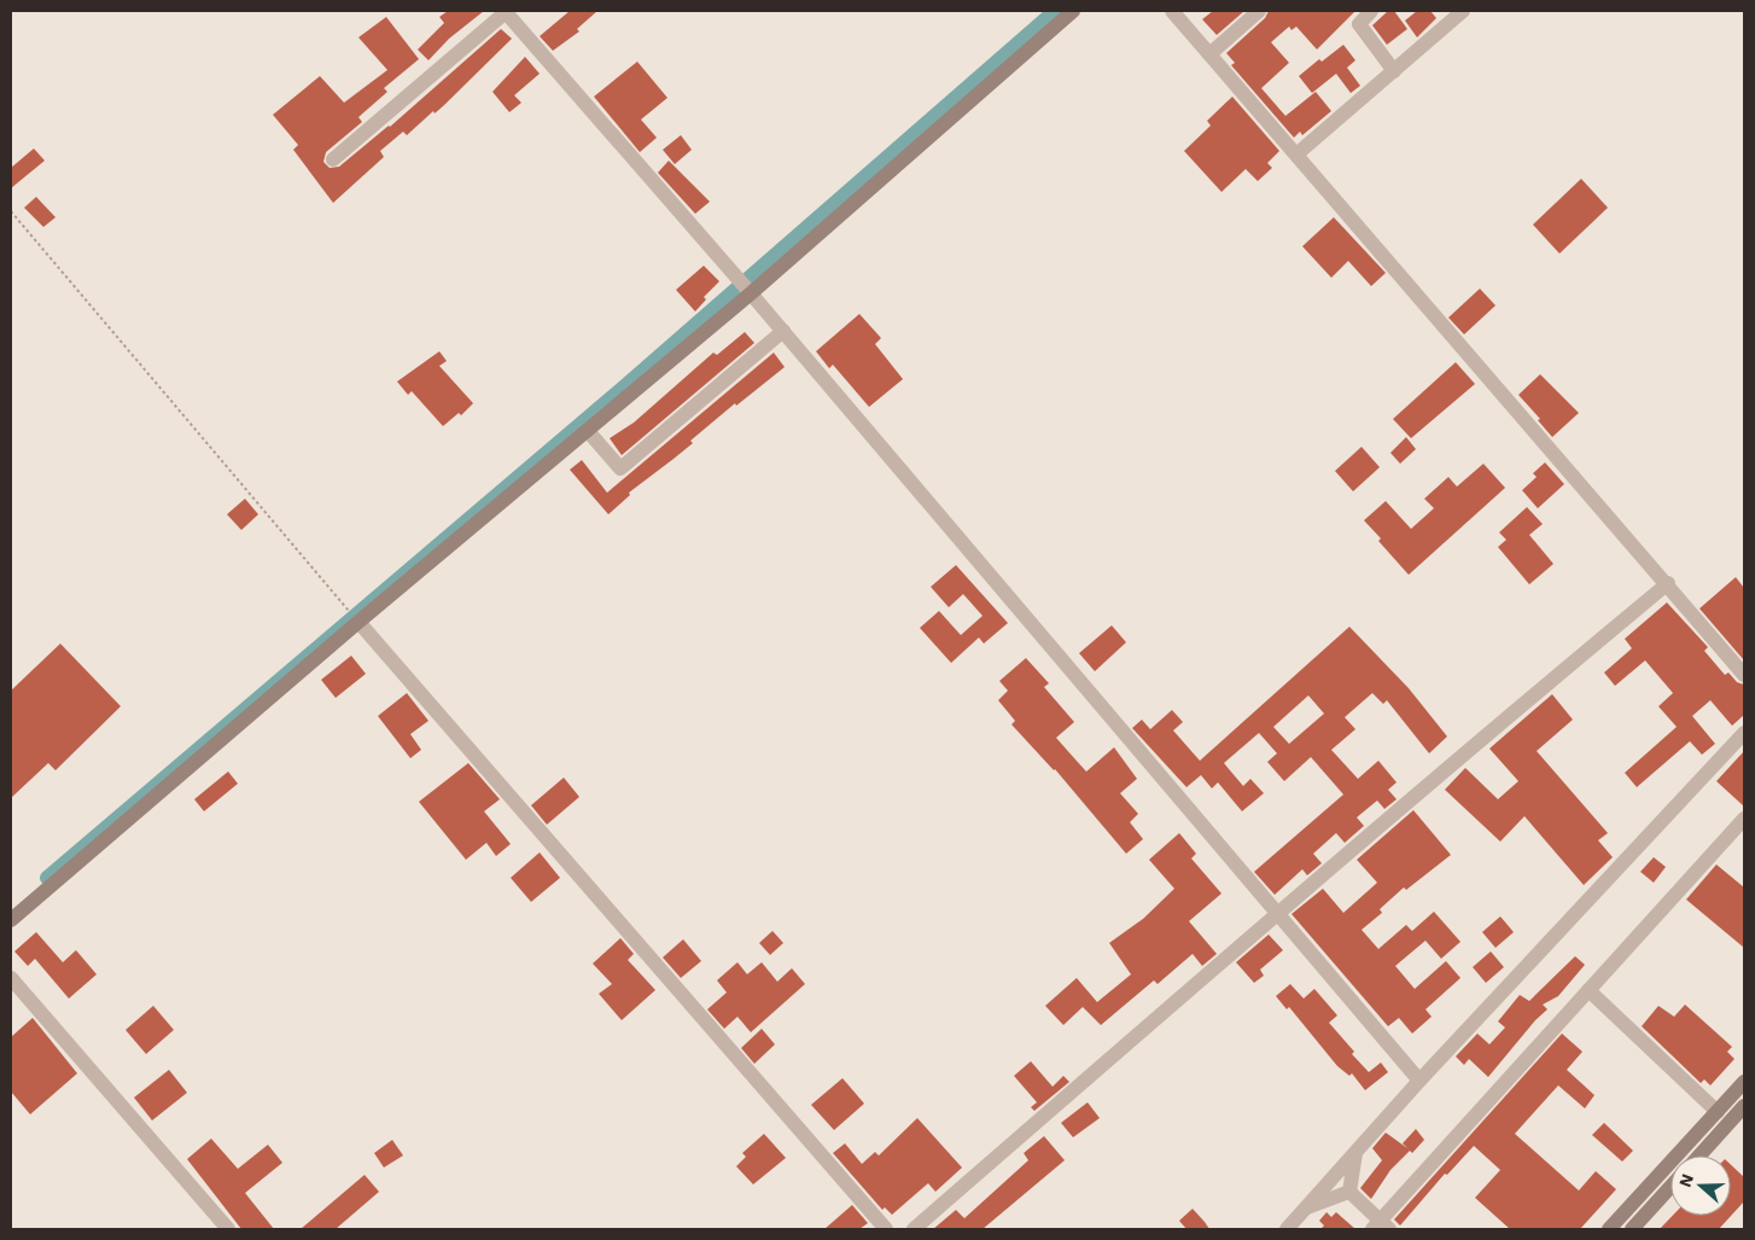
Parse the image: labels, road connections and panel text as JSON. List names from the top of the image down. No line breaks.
{"north":"left"}
